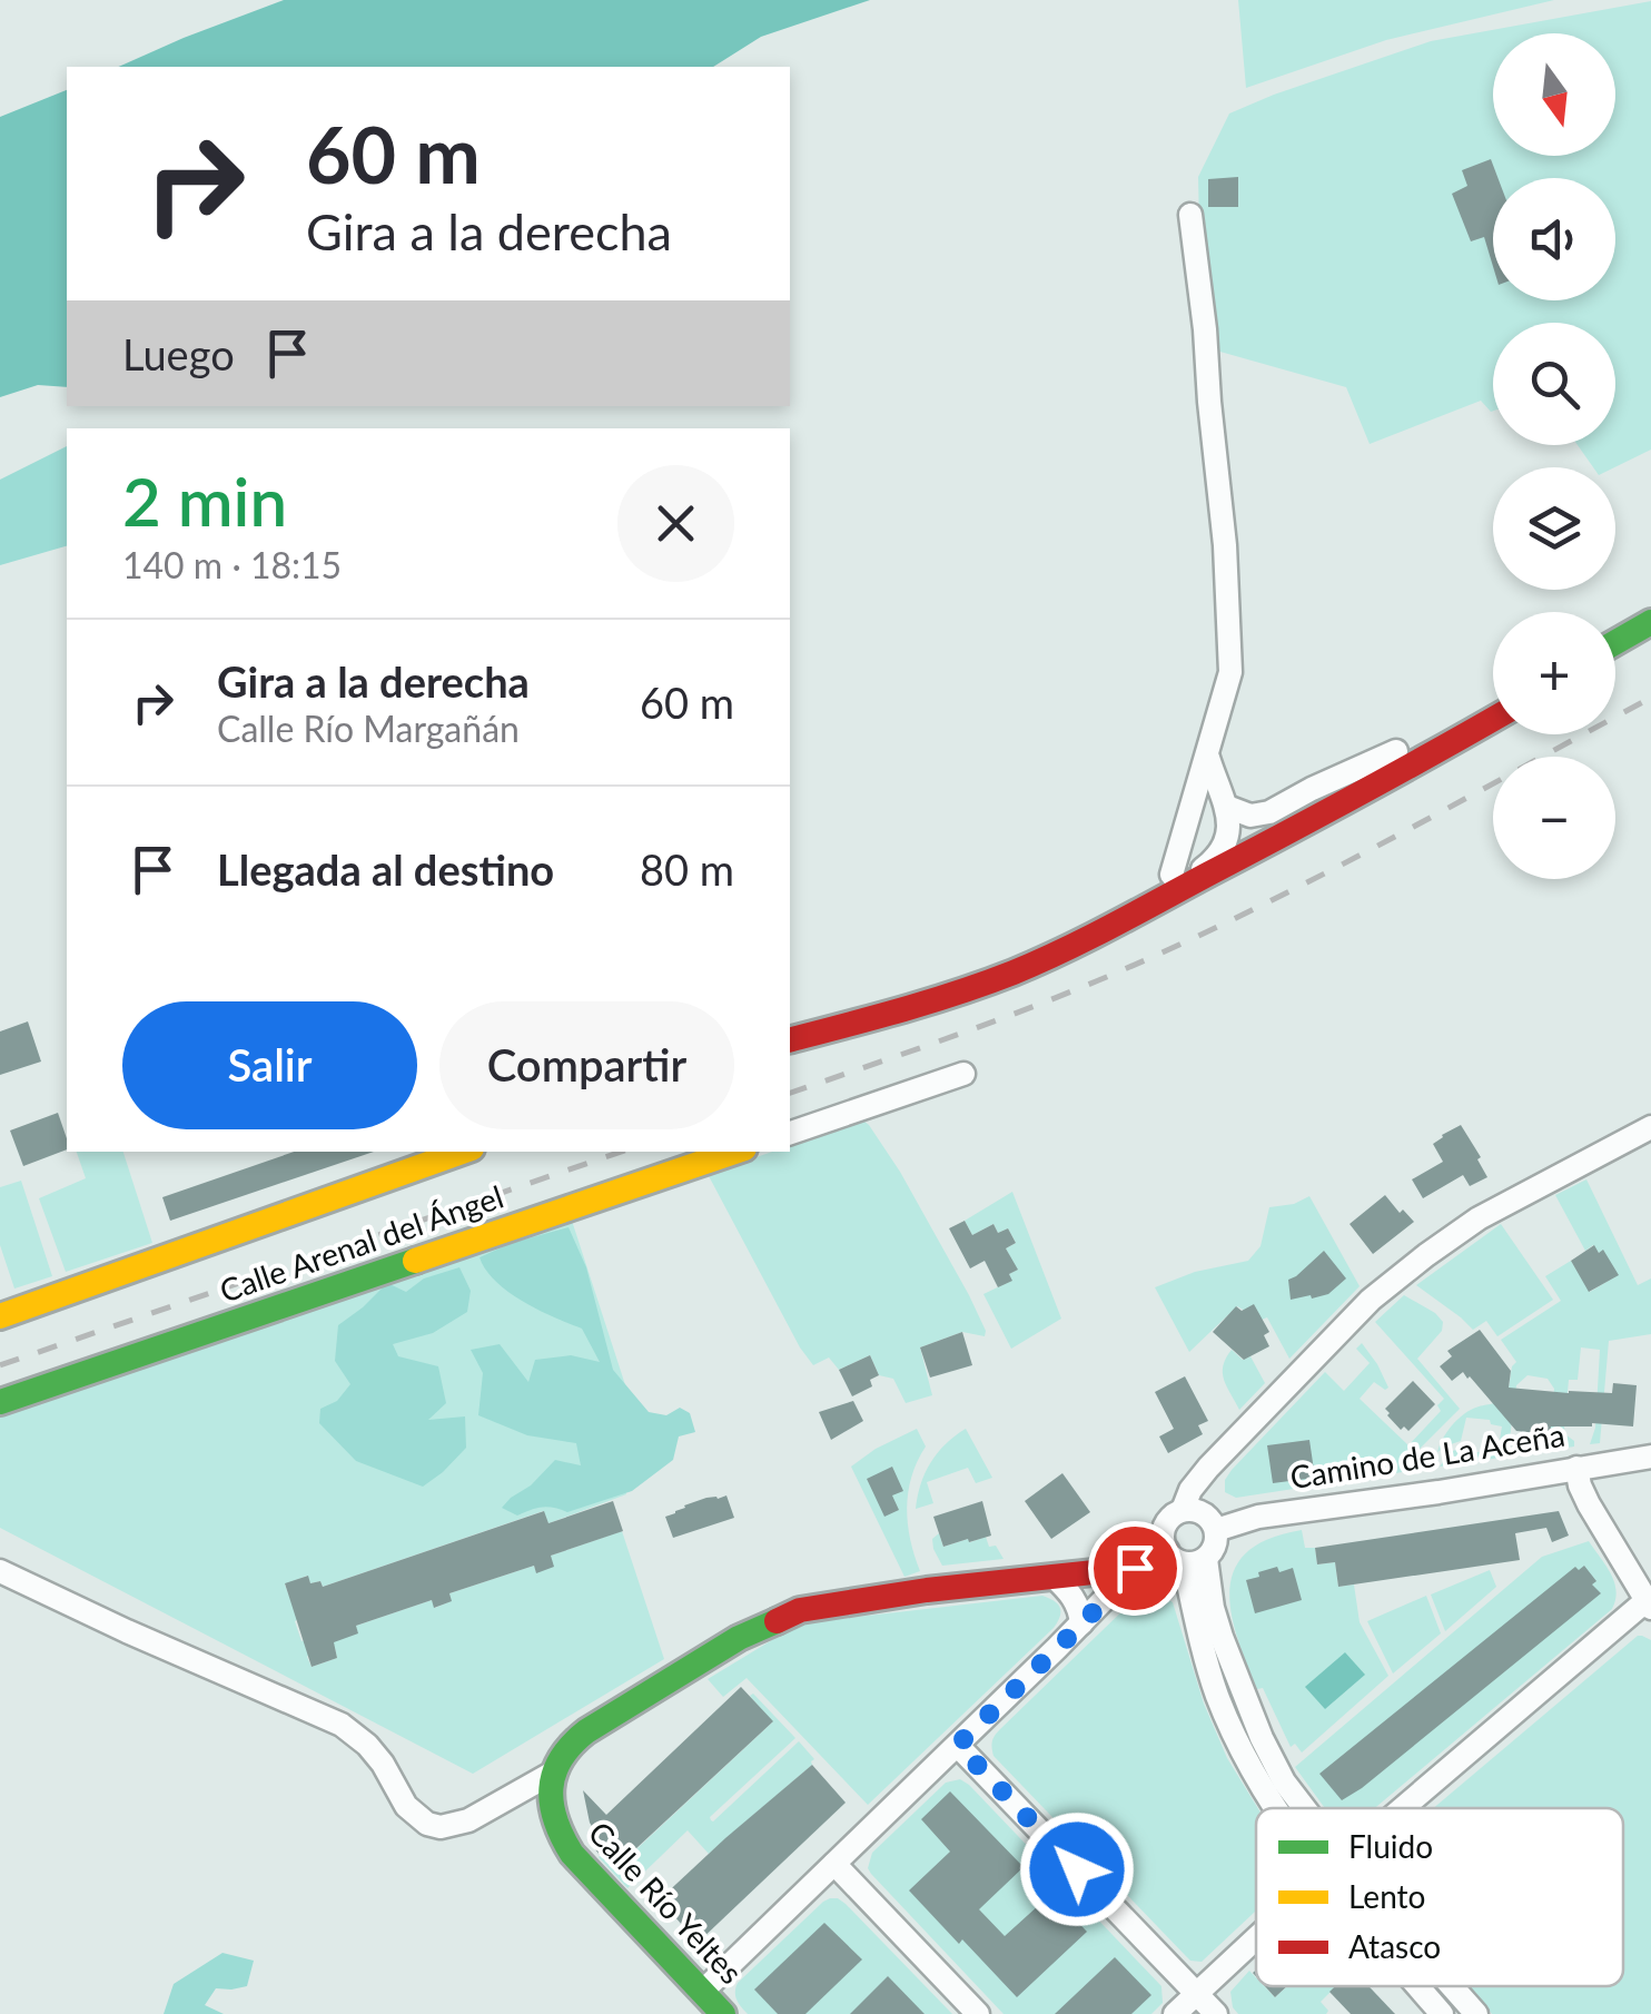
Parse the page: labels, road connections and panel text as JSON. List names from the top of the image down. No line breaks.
{"streets":{"street":["Calle Arenal del Ángel","Camino de La Aceña","Calle Río Yeltes"]},"legend":["Fluido","Lento","Atasco"],"north":"bottom","page":{"map_buttons":["+","−"],"turn":["60 m","Gira a la derecha"],"then":"Luego","heading":["2 min","140 m · 18:15"],"list":[{"name":"Gira a la derecha","note":"Calle Río Margañán","value":"60 m"},{"name":"Llegada al destino","value":"80 m"}],"buttons":["Salir","Compartir"]}}
